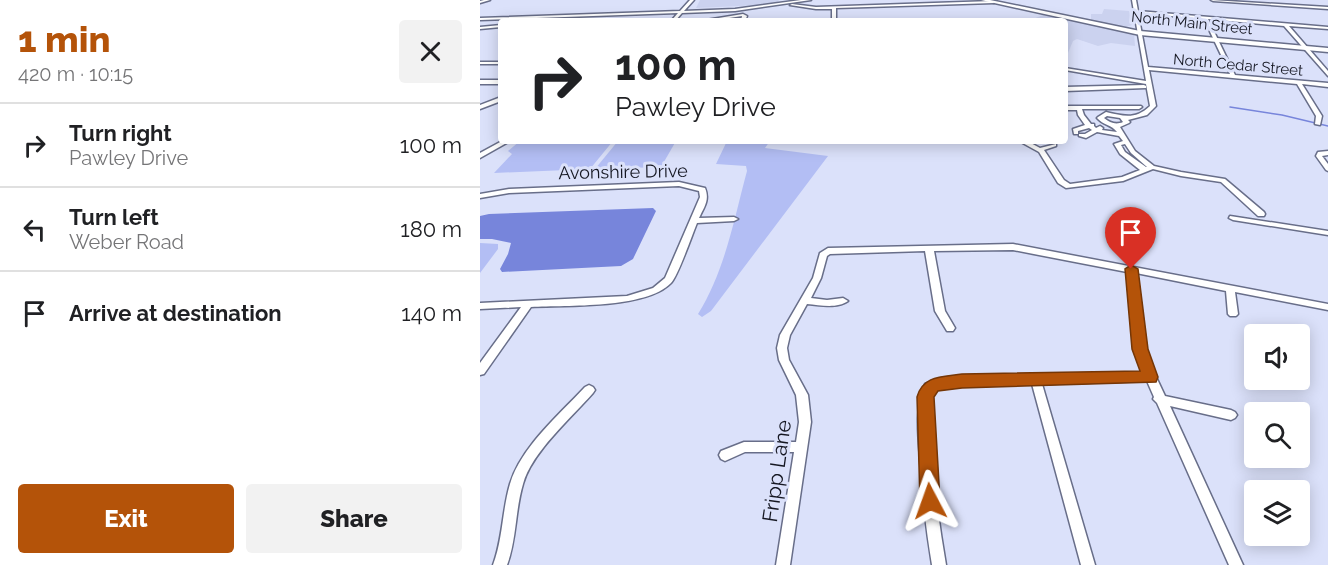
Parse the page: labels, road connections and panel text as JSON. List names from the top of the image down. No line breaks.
{"streets":{"main road":["North Main Street"],"street":["North Cedar Street","Avonshire Drive","Fripp Lane"]},"page":{"heading":["1 min","420 m · 10:15"],"turn":["100 m","Pawley Drive"],"list":[{"name":"Turn right","note":"Pawley Drive","value":"100 m"},{"name":"Turn left","note":"Weber Road","value":"180 m"},{"name":"Arrive at destination","value":"140 m"}],"buttons":["Exit","Share"]}}
